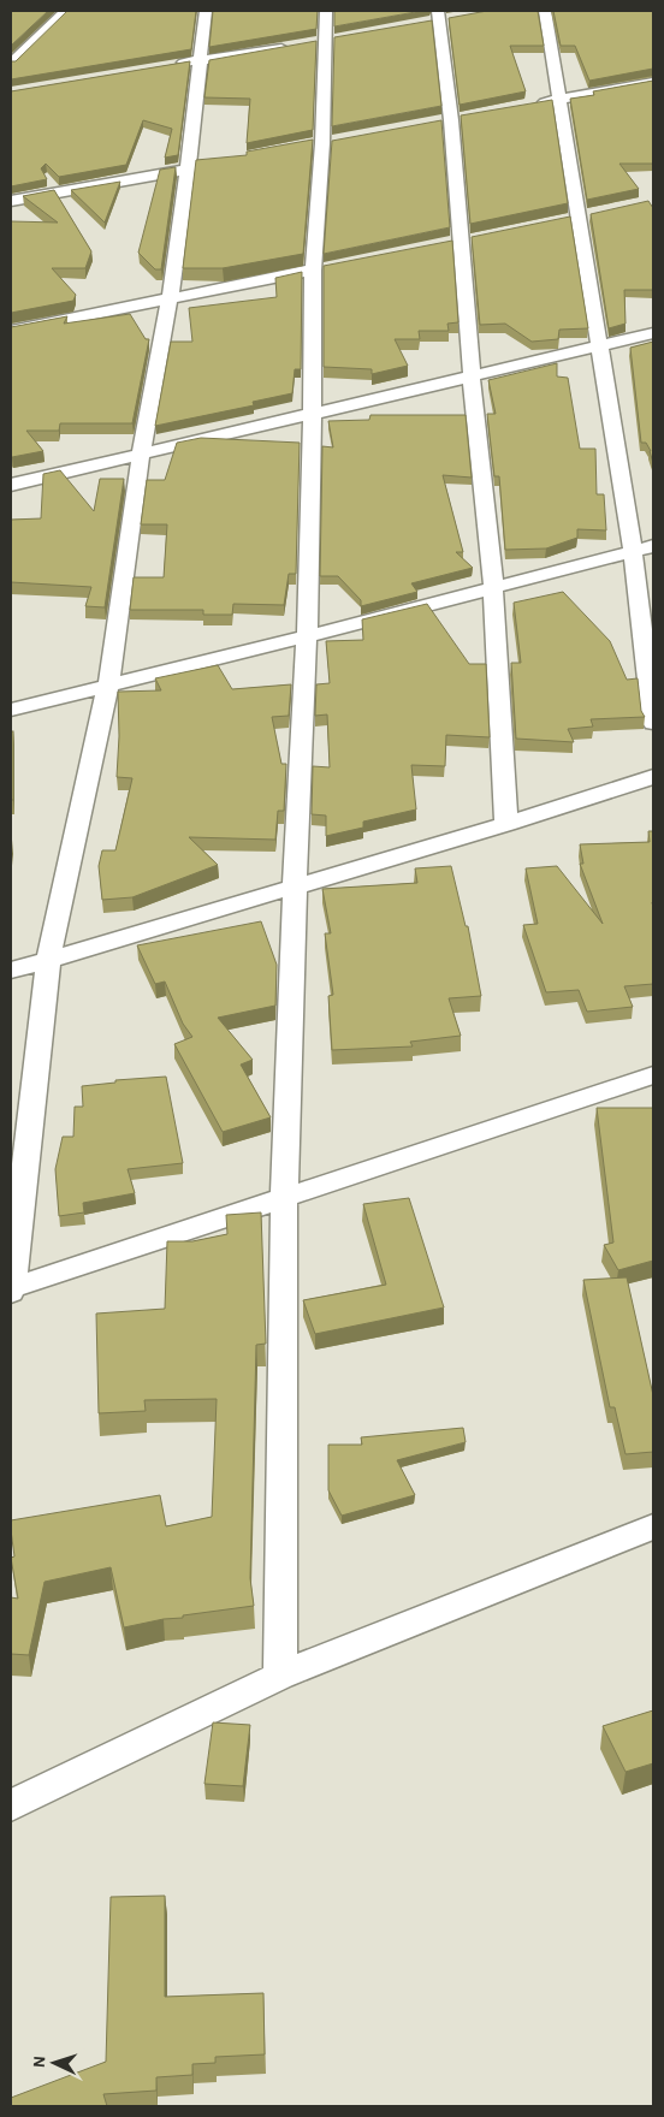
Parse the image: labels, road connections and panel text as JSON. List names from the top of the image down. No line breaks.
{"north":"left"}
